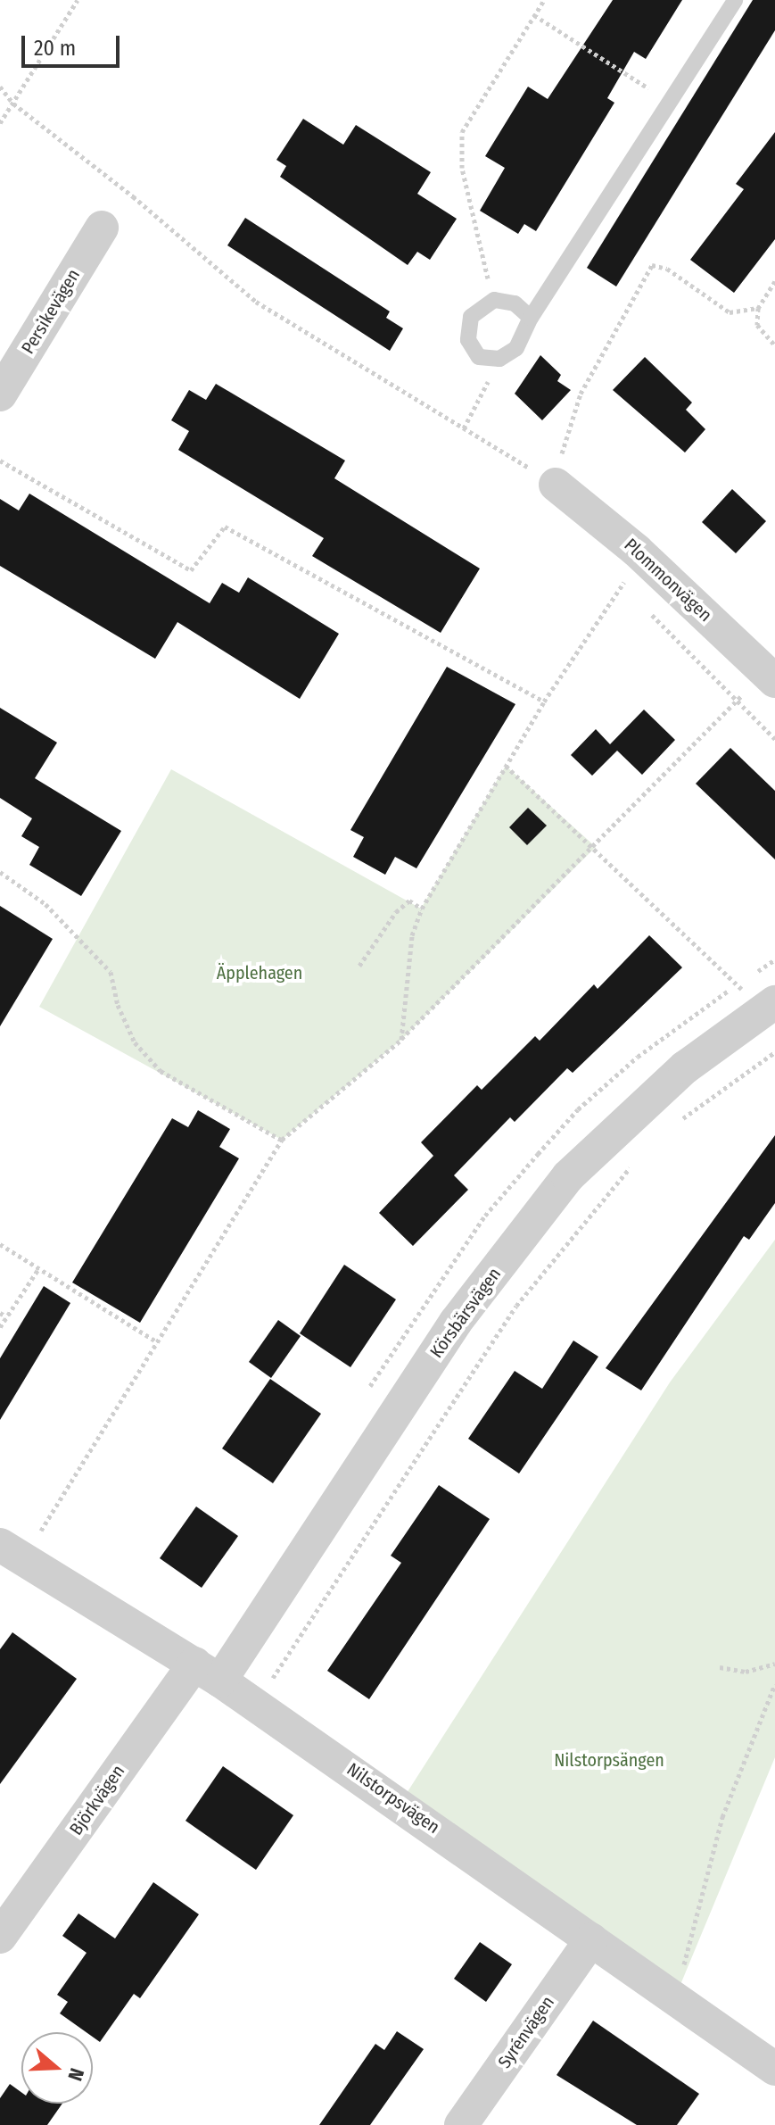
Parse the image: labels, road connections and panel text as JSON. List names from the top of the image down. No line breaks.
{"streets":{"street":["Persikevägen","Plommonvägen","Körsbärsvägen","Nilstorpsvägen","Björkvägen","Syrénvägen"]},"crossings":[["Körsbärsvägen","Nilstorpsvägen"],["Körsbärsvägen","Björkvägen"],["Nilstorpsvägen","Björkvägen"],["Nilstorpsvägen","Syrénvägen"]],"parks":["Äpplehagen","Nilstorpsängen"],"scale_bar":"20 m","north":"right"}
